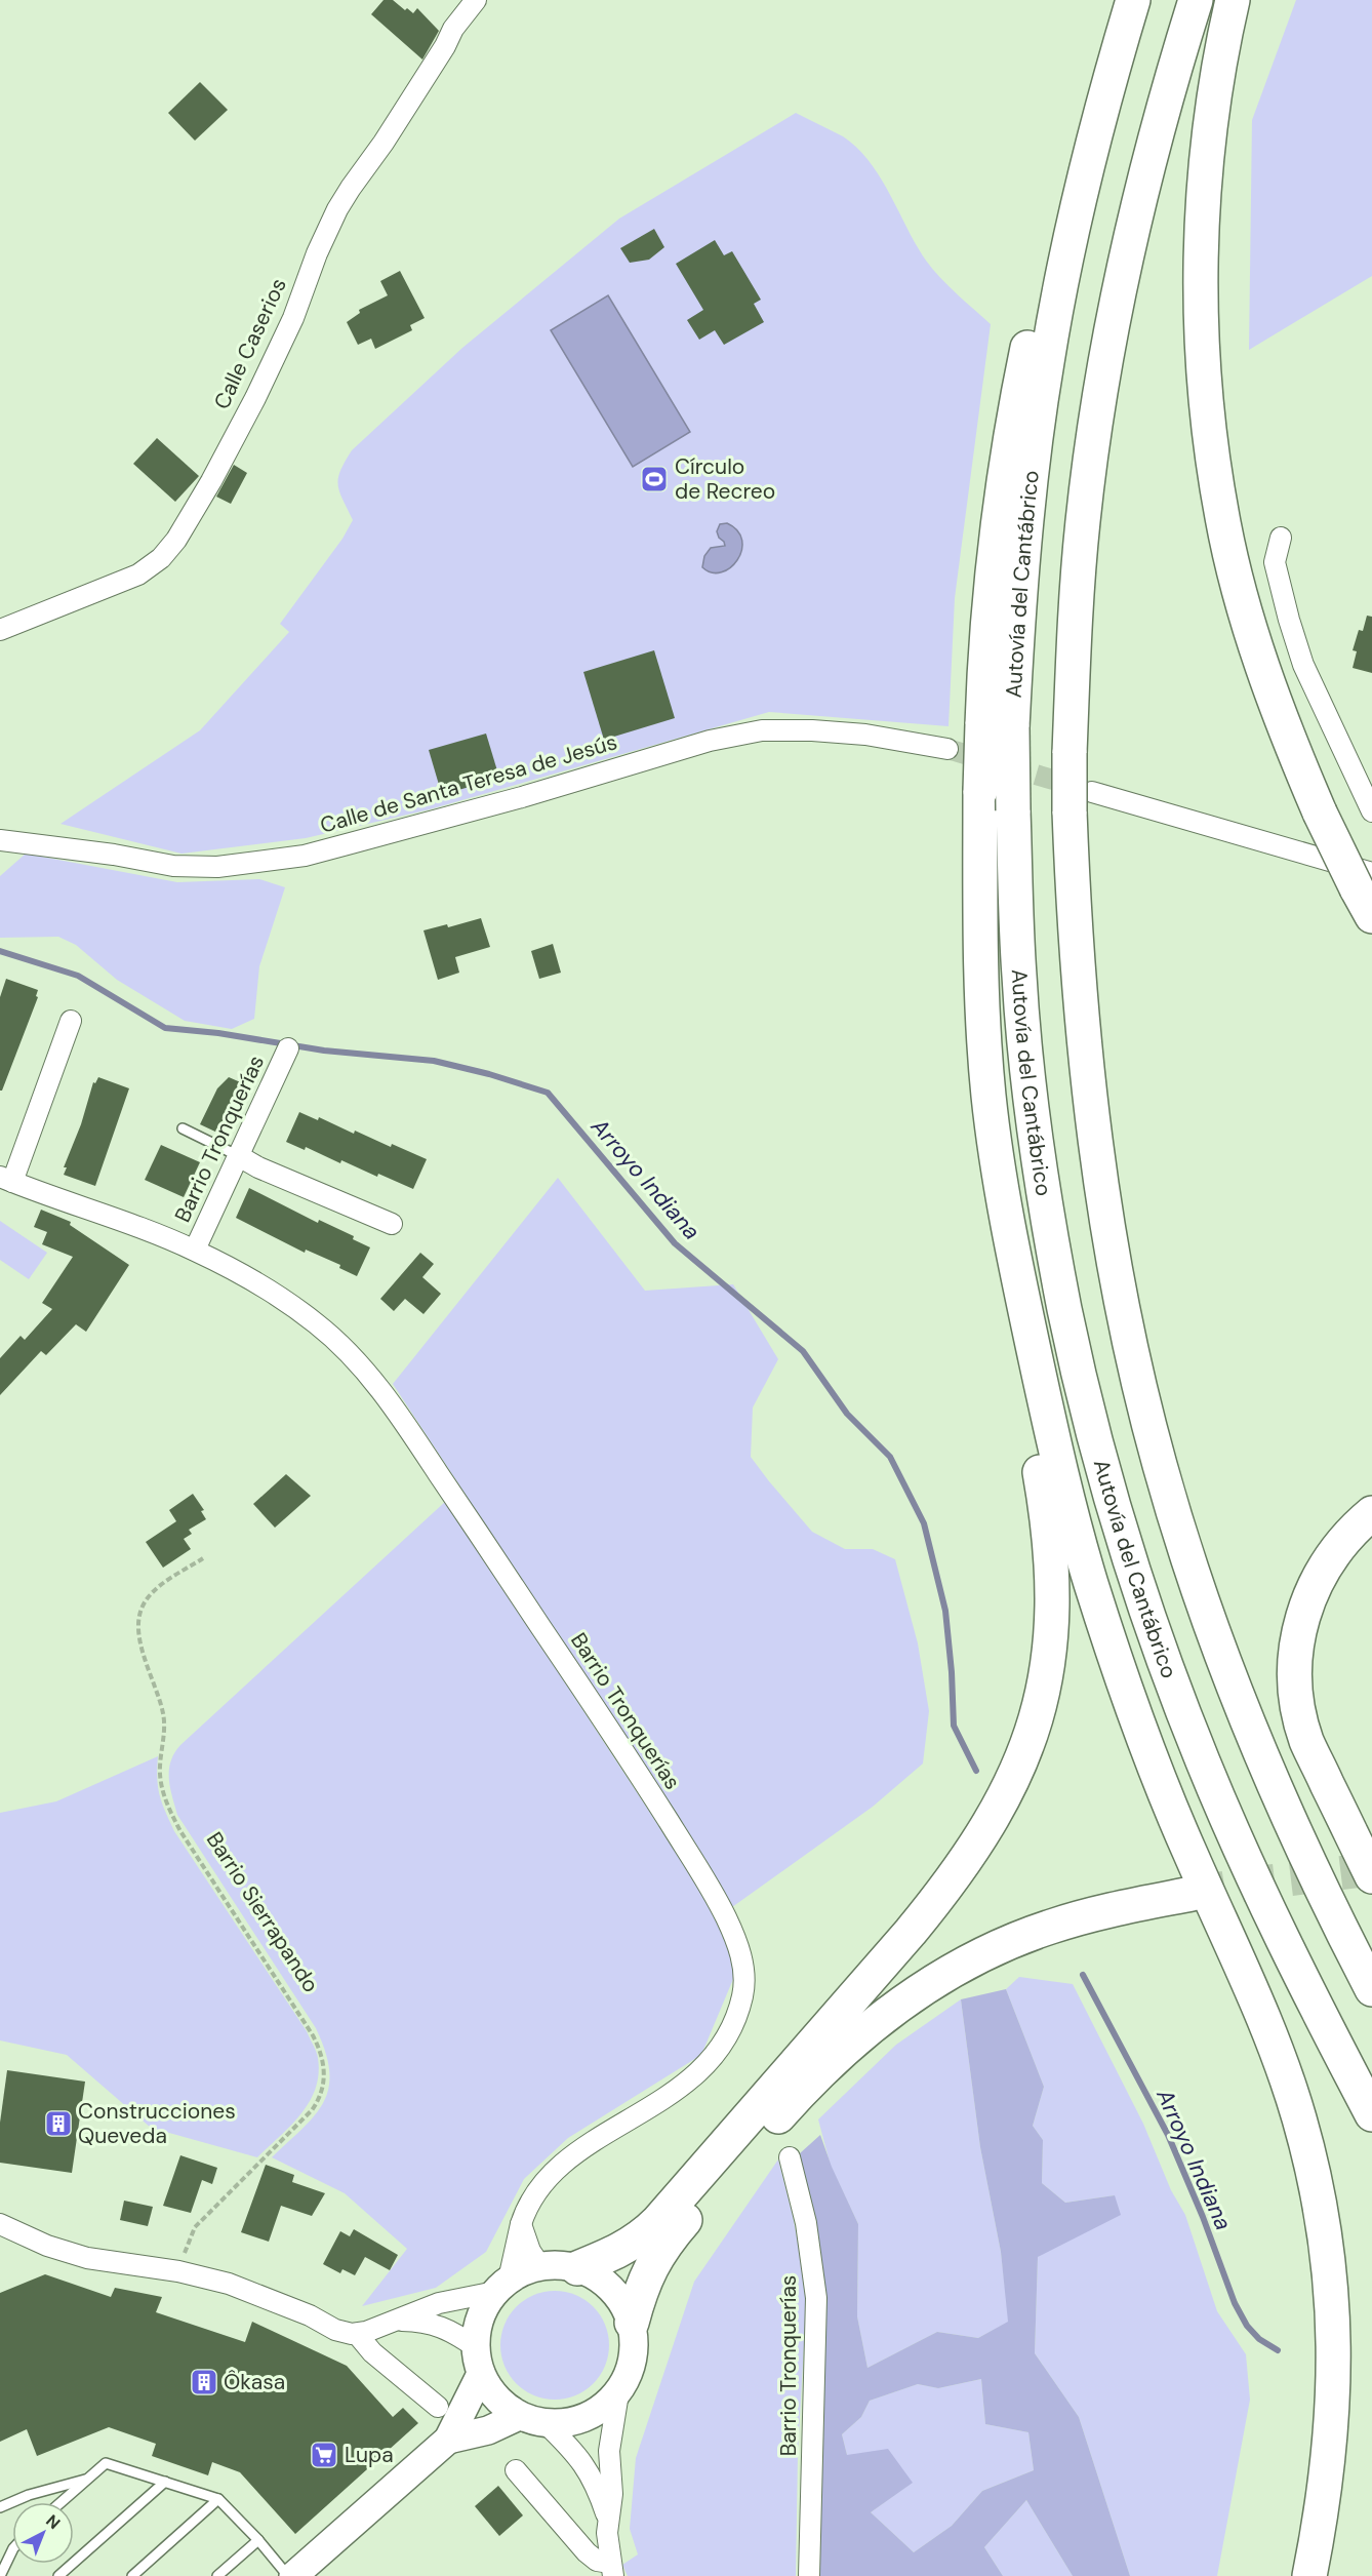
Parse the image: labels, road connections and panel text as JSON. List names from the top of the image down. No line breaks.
{"streets":{"highway":["Autovía del Cantábrico"],"street":["Calle Caserios","Calle de Santa Teresa de Jesús","Barrio Tronquerías"],"path":["Barrio Sierrapando"]},"water":["Arroyo Indiana"],"places":{"sports":["Círculo de Recreo"],"building":["Construcciones Queveda","Ôkasa"],"supermarket":["Lupa"]},"north":"top right"}
